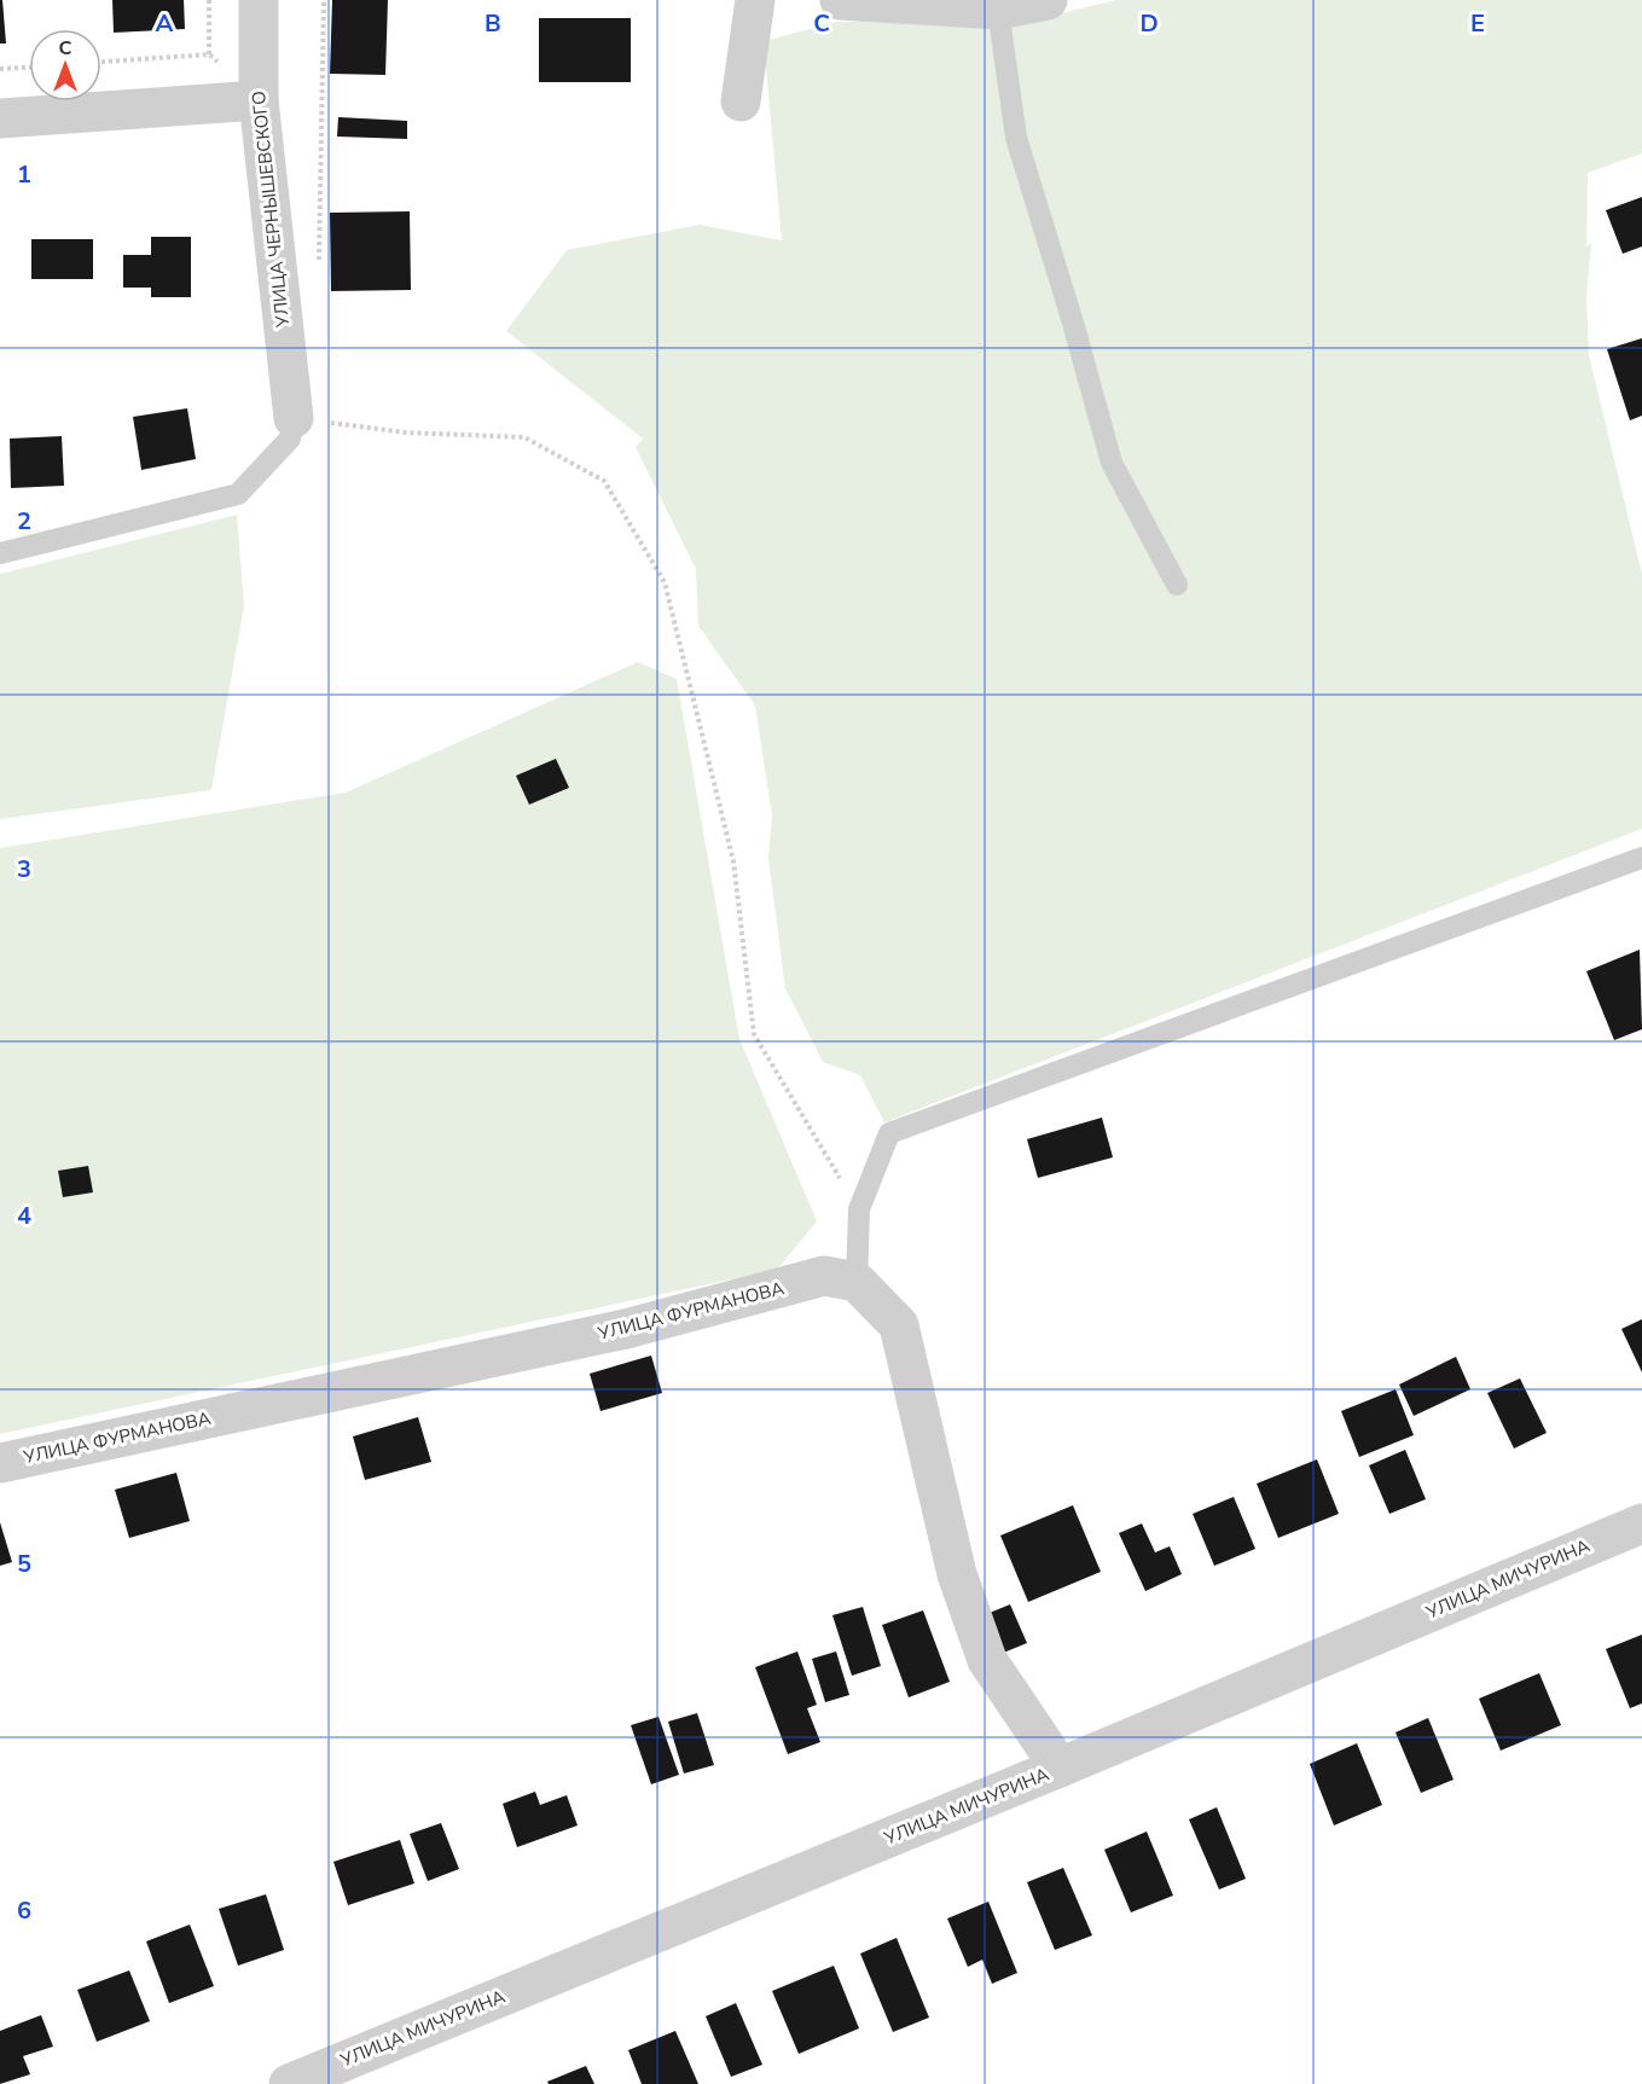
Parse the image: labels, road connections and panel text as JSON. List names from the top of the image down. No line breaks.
{"streets":{"street":["УЛИЦА ЧЕРНЫШЕВСКОГО","УЛИЦА ФУРМАНОВА","УЛИЦА МИЧУРИНА"]},"north":"top","grid":{"columns":["A","B","C","D","E"],"rows":["1","2","3","4","5","6"]}}
